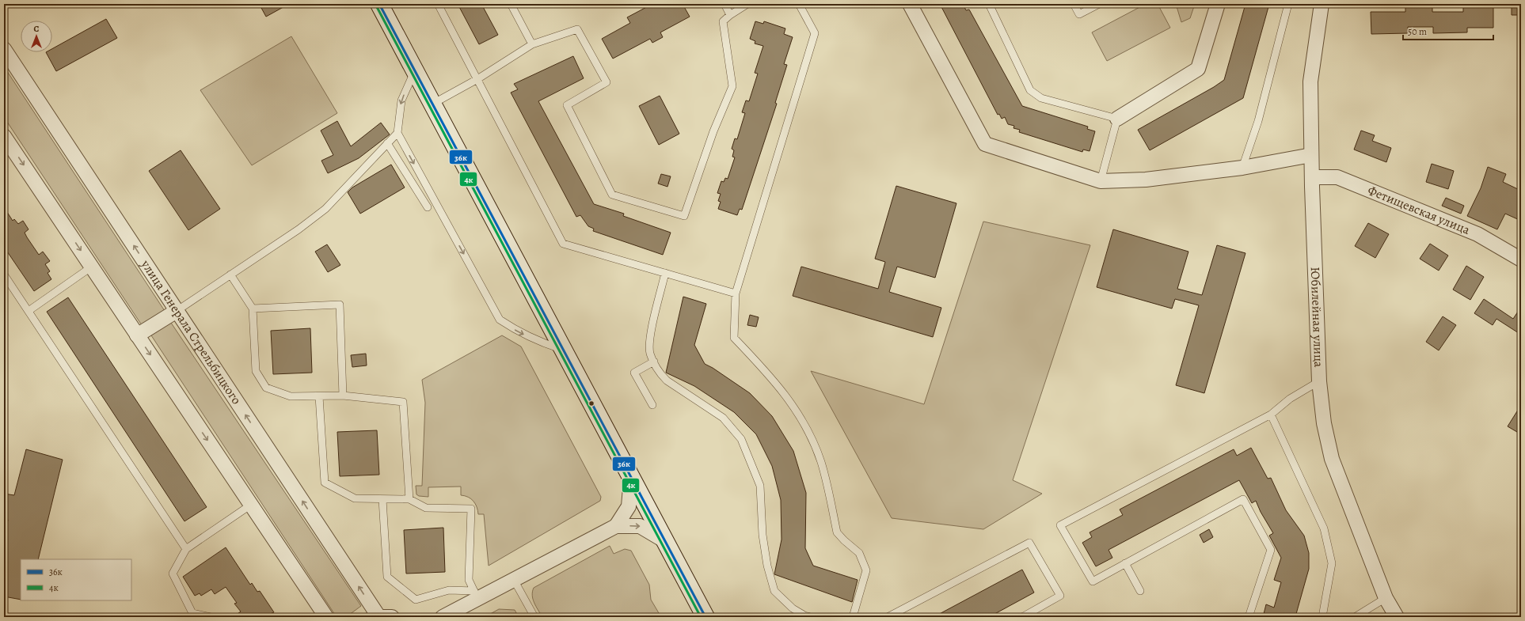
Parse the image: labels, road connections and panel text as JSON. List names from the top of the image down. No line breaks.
{"streets":{"street":["Фетищевская улица","Юбилейная улица","улица Генерала Стрельбицкого"]},"crossings":[["Фетищевская улица","Юбилейная улица"]],"lines":["transit line 36к","transit line 4к"],"legend":["36к","4к"],"scale_bar":"50 m","north":"top"}
